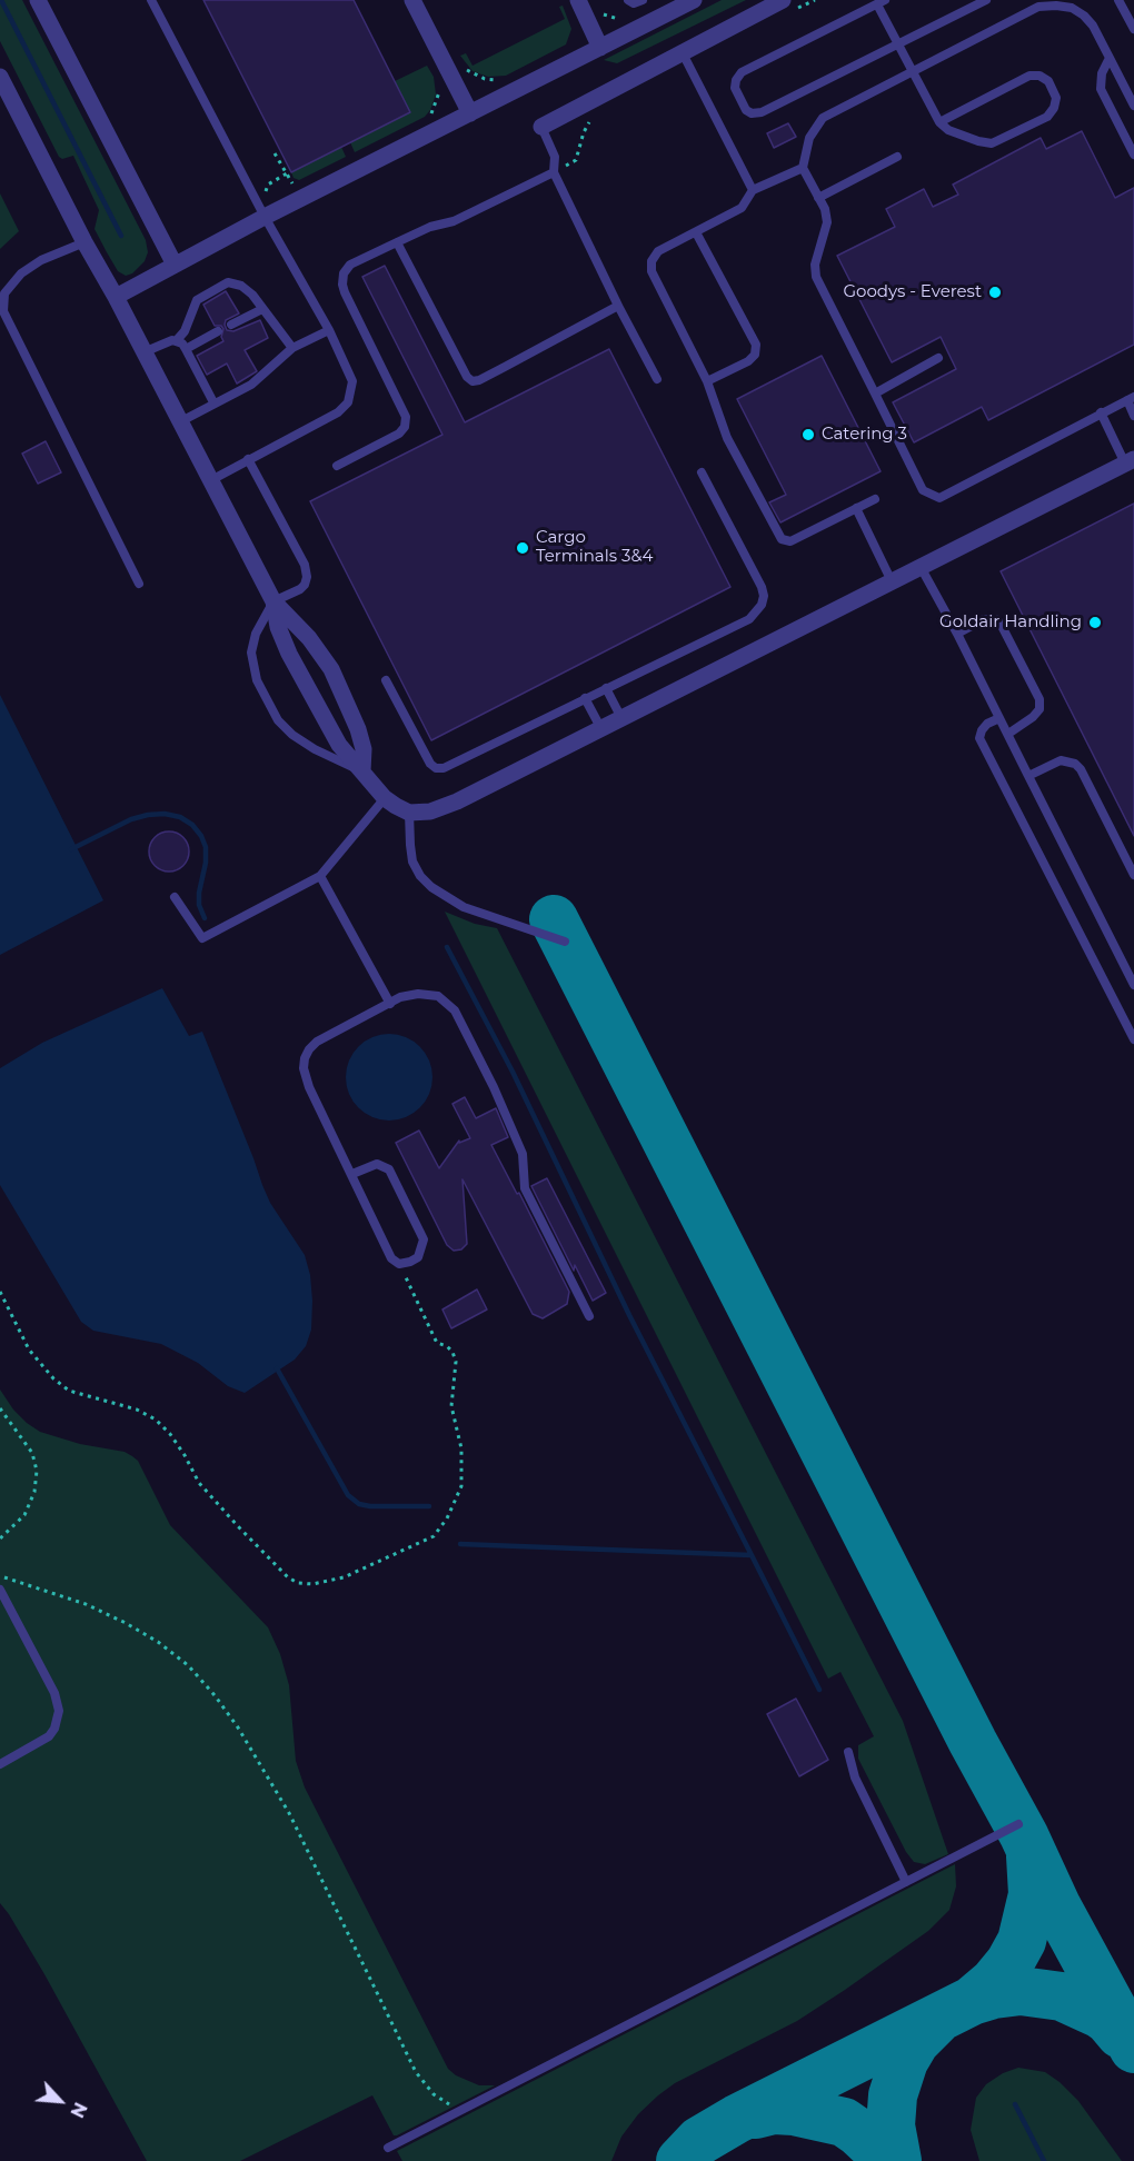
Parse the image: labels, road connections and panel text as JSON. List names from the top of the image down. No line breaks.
{"places":["Goodys - Everest","Catering 3","Cargo Terminals 3&4","Goldair Handling"],"north":"bottom right"}
